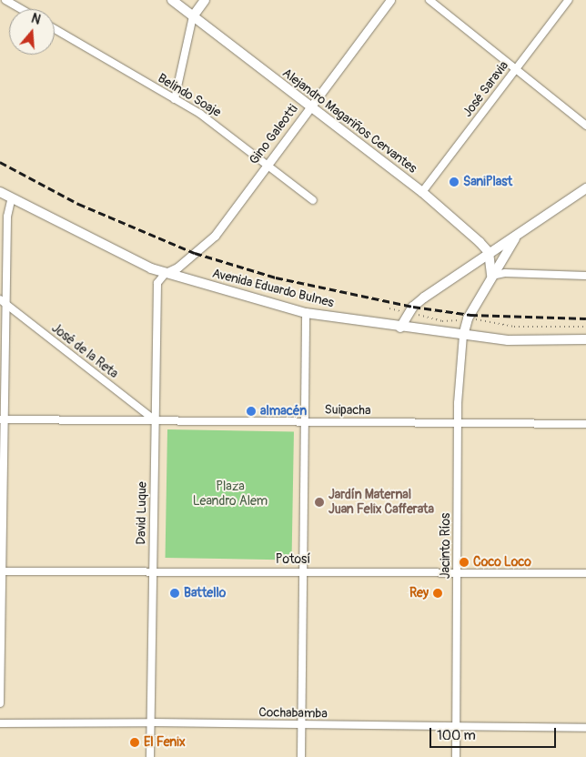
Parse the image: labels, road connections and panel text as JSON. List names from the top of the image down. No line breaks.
{"streets":{"main road":["Alejandro Magariños Cervantes","Avenida Eduardo Bulnes"],"street":["José Saravia","Belindo Soaje","Gino Galeotti","José de la Reta","Suipacha","David Luque","Jacinto Ríos","Potosí","Cochabamba"]},"crossings":[["José Saravia","Alejandro Magariños Cervantes"],["Belindo Soaje","Gino Galeotti"],["Alejandro Magariños Cervantes","Gino Galeotti"],["Gino Galeotti","Avenida Eduardo Bulnes"],["Gino Galeotti","David Luque"],["Avenida Eduardo Bulnes","David Luque"],["Avenida Eduardo Bulnes","Jacinto Ríos"],["José de la Reta","Suipacha"],["José de la Reta","David Luque"],["Suipacha","David Luque"],["Suipacha","Jacinto Ríos"],["David Luque","Potosí"],["David Luque","Cochabamba"],["Jacinto Ríos","Potosí"],["Jacinto Ríos","Cochabamba"]],"parks":["Plaza Leandro Alem"],"places":["SaniPlast","almacén","Jardín Maternal Juan Felix Cafferata","Coco Loco","Battello","Rey","El Fenix"],"scale_bar":"100 m","north":"top"}
